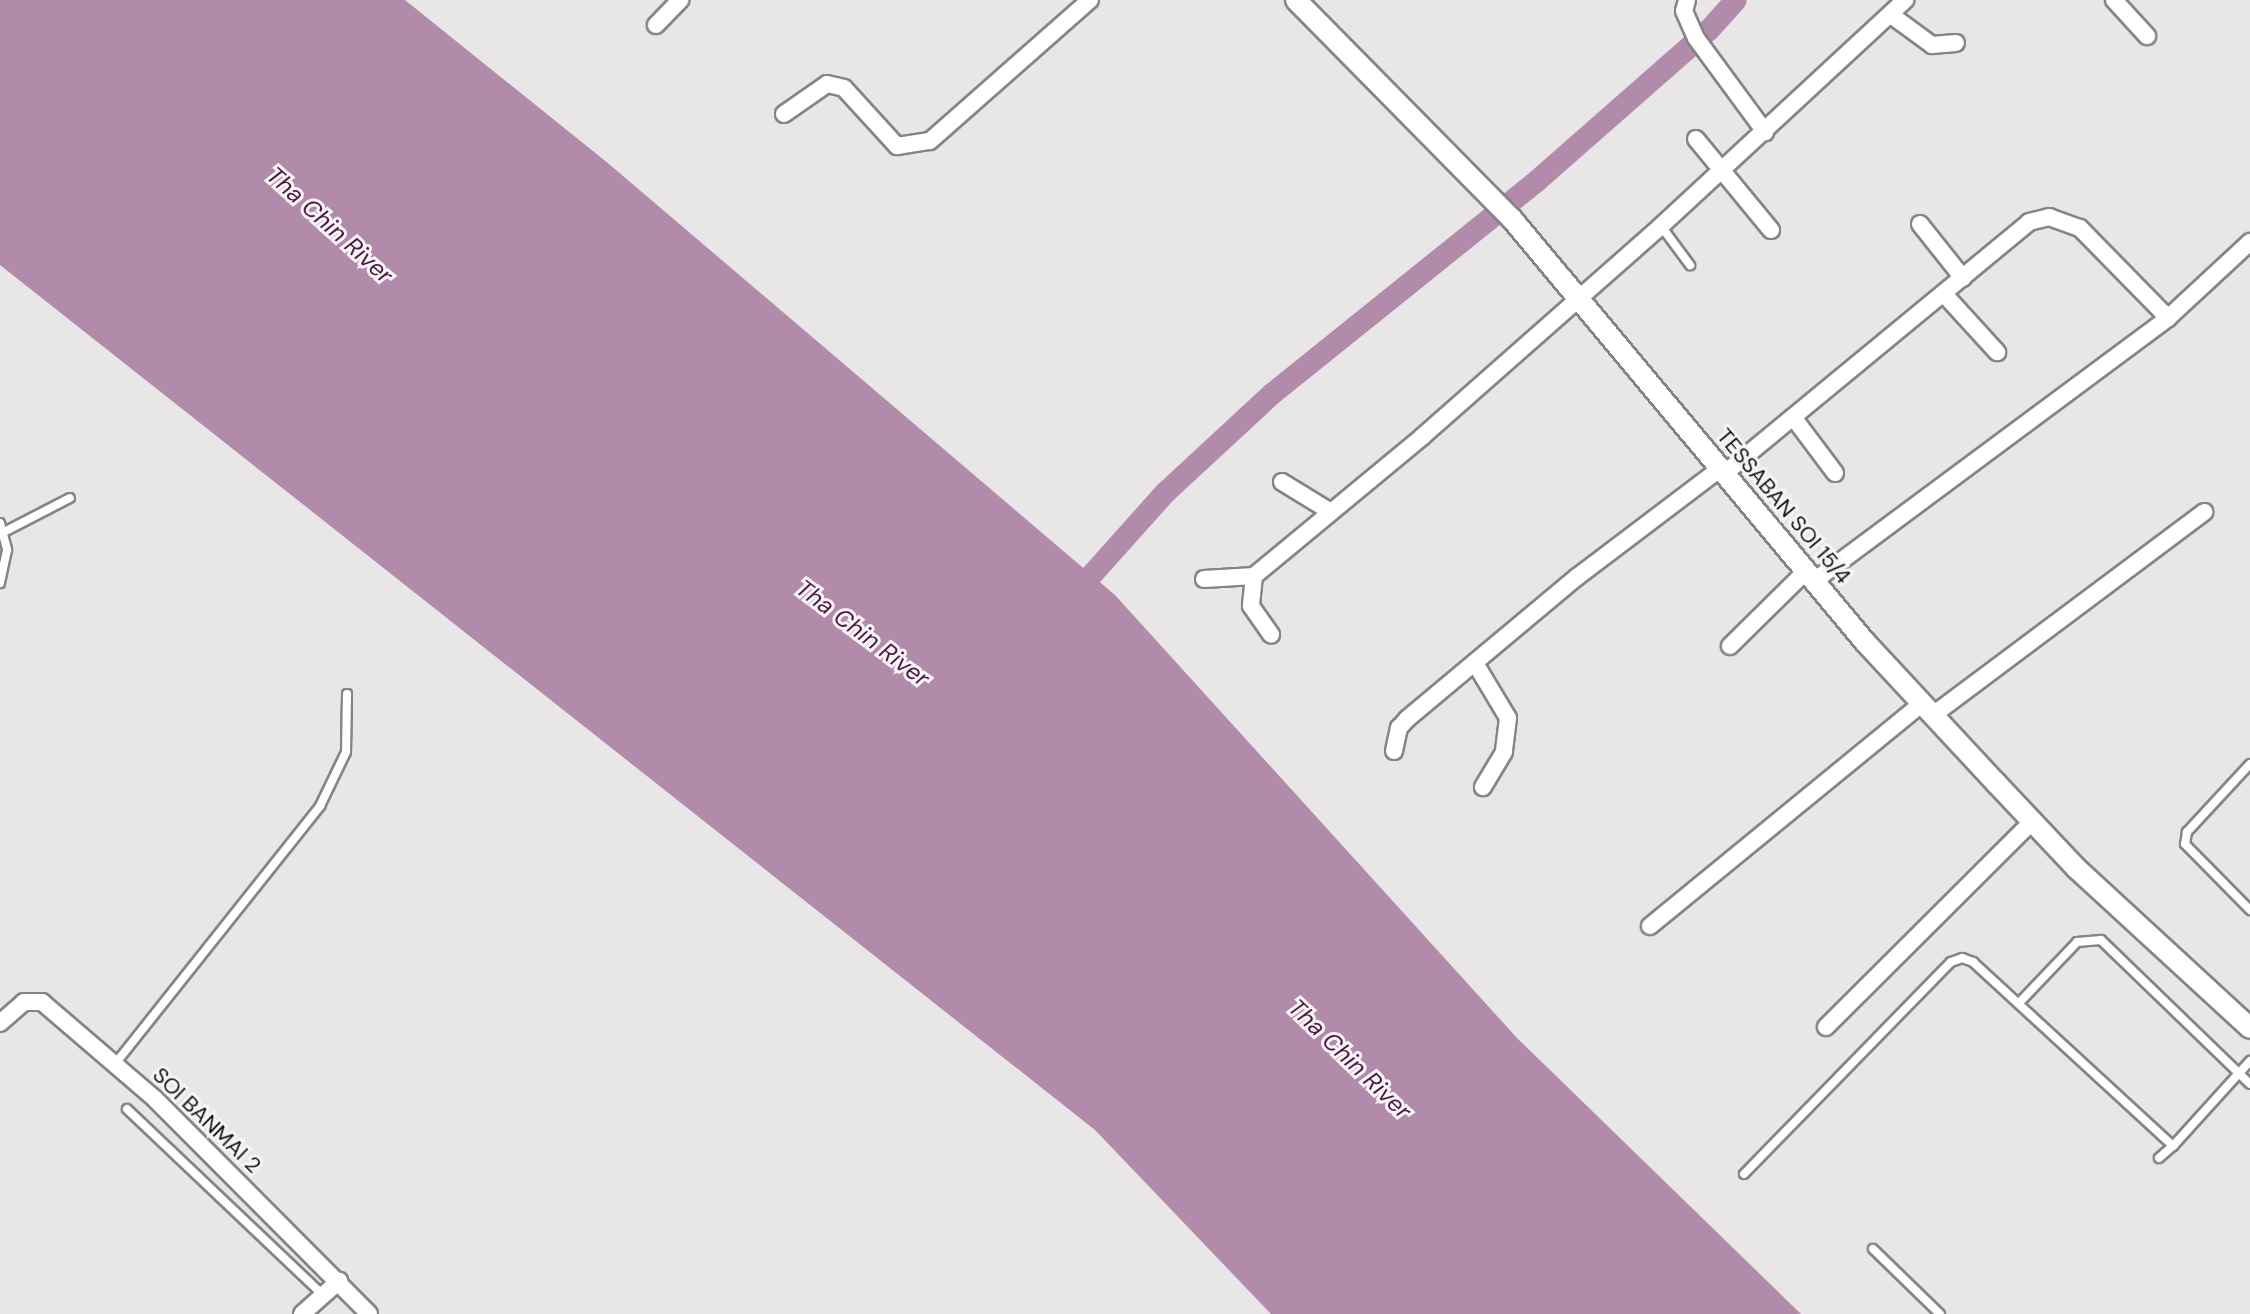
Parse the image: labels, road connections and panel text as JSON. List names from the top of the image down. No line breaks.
{"streets":{"street":["TESSABAN SOI 15/4","SOI BANMAI 2"]},"water":["Tha Chin River"]}
